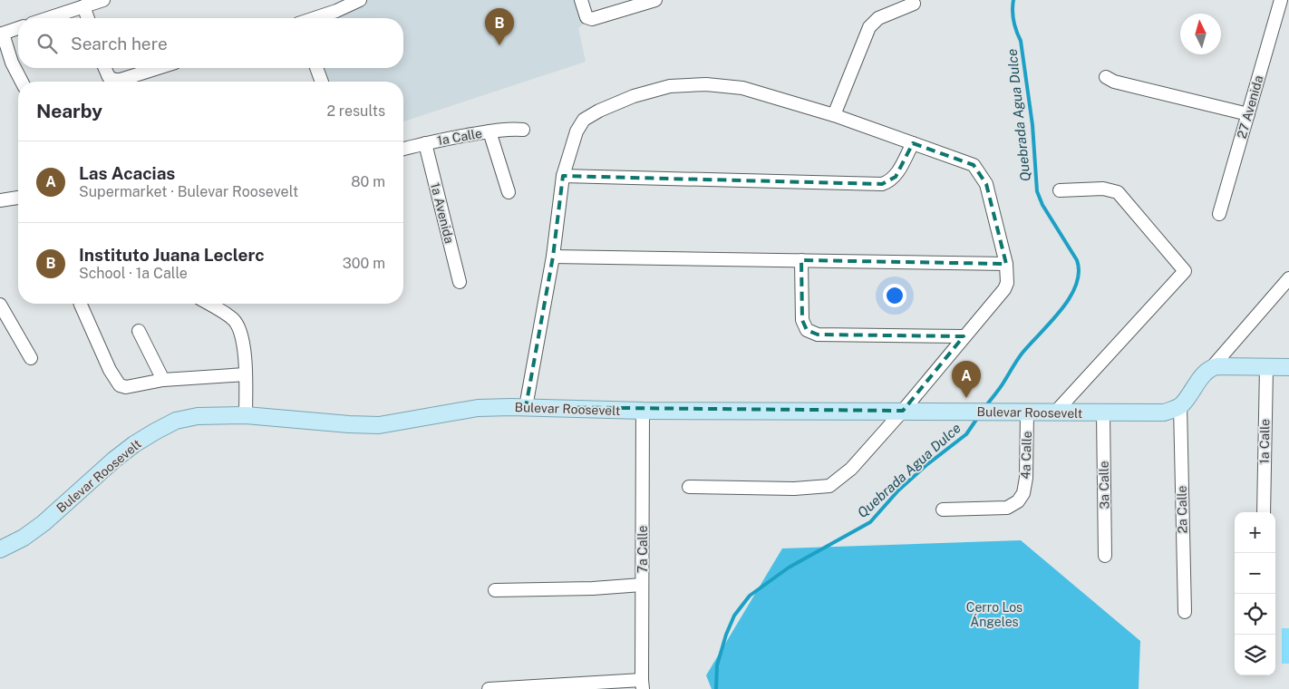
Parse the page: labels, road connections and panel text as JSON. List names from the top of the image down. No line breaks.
{"streets":{"main road":["Bulevar Roosevelt"],"street":["27 Avenida","1a Calle","1a Avenida","4a Calle","3a Calle","2a Calle","7a Calle"]},"crossings":[["1a Calle","1a Avenida"],["Bulevar Roosevelt","4a Calle"],["Bulevar Roosevelt","3a Calle"],["Bulevar Roosevelt","2a Calle"],["Bulevar Roosevelt","7a Calle"]],"water":["Quebrada Agua Dulce"],"parks":["Cerro Los Ángeles"],"north":"top","page":{"pins":["B","A"],"search":"Search here","heading":["Nearby","2 results"],"list":[{"mark":"A","name":"Las Acacias","note":"Supermarket · Bulevar Roosevelt","value":"80 m"},{"mark":"B","name":"Instituto Juana Leclerc","note":"School · 1a Calle","value":"300 m"}],"map_buttons":["+","−"]}}
